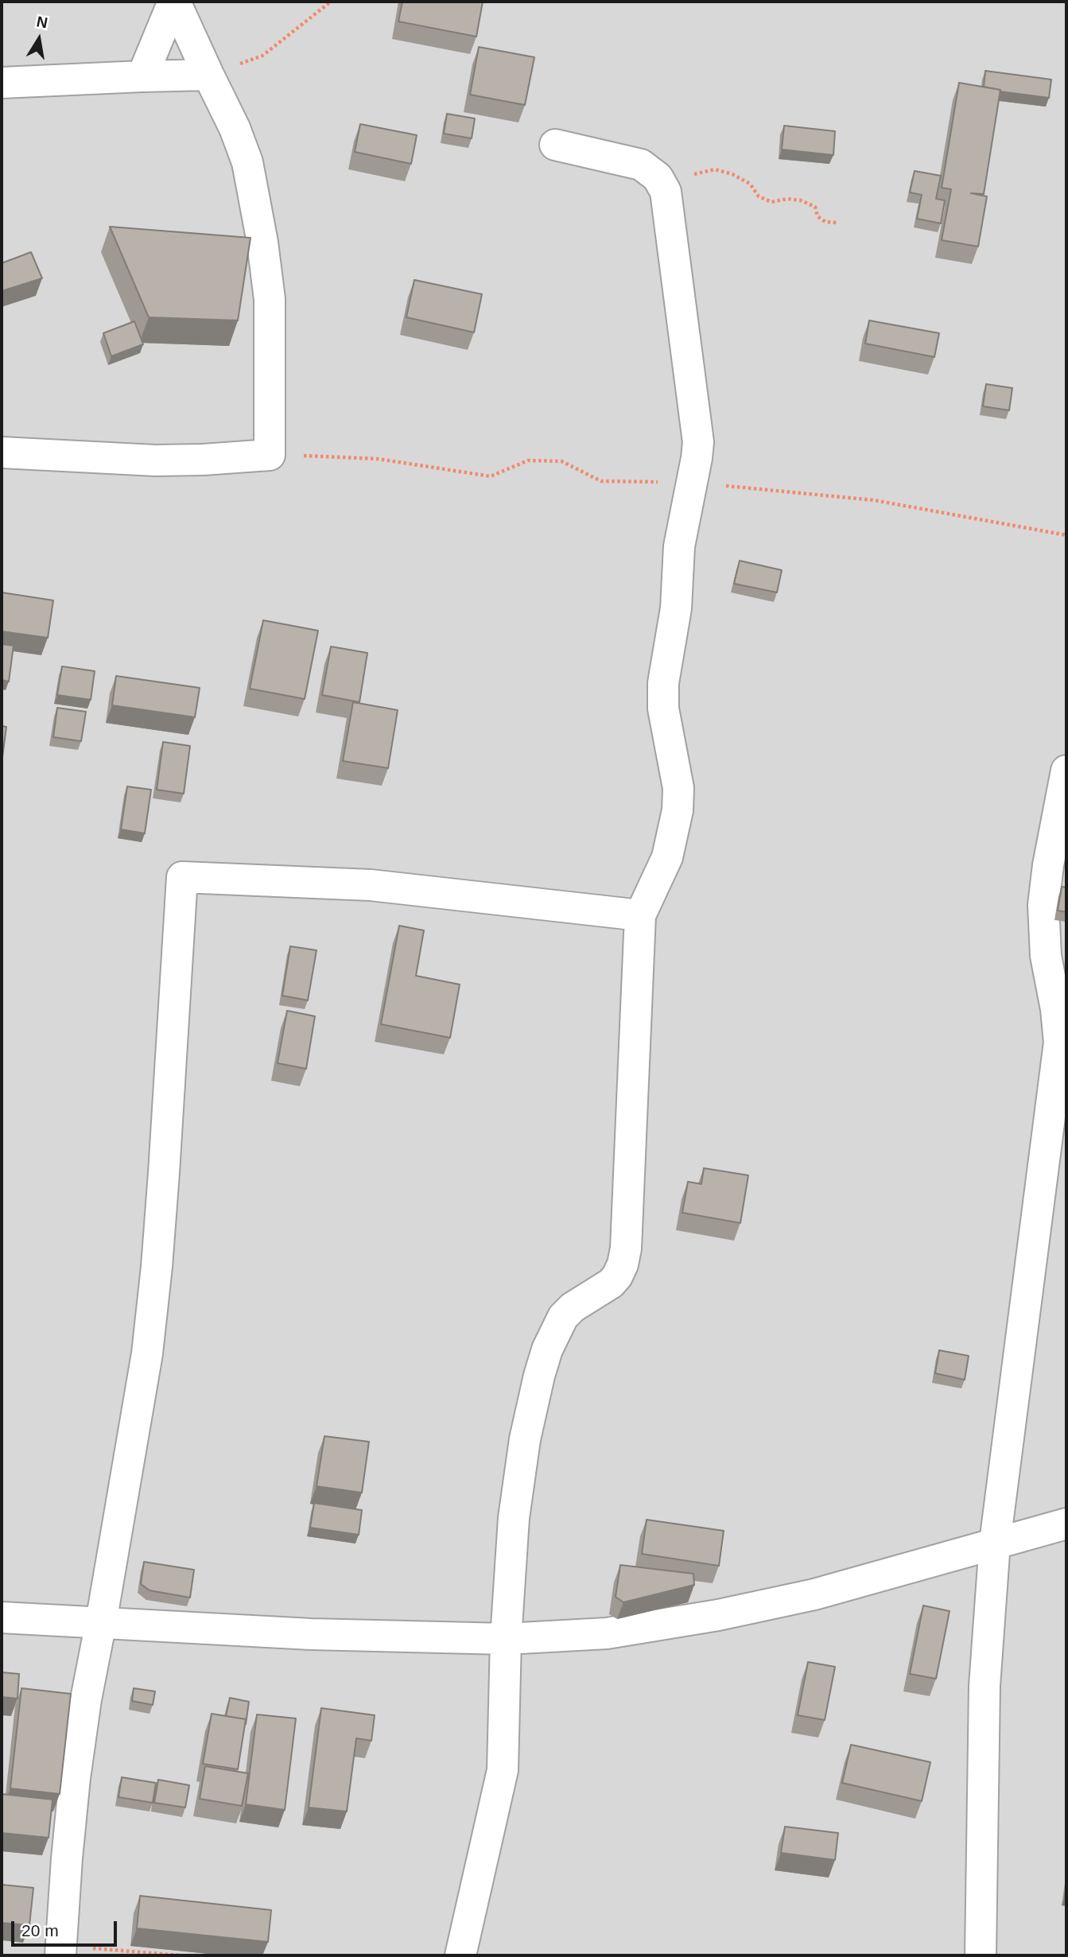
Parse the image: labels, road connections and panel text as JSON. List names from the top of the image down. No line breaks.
{"scale_bar":"20 m","north":"top"}
